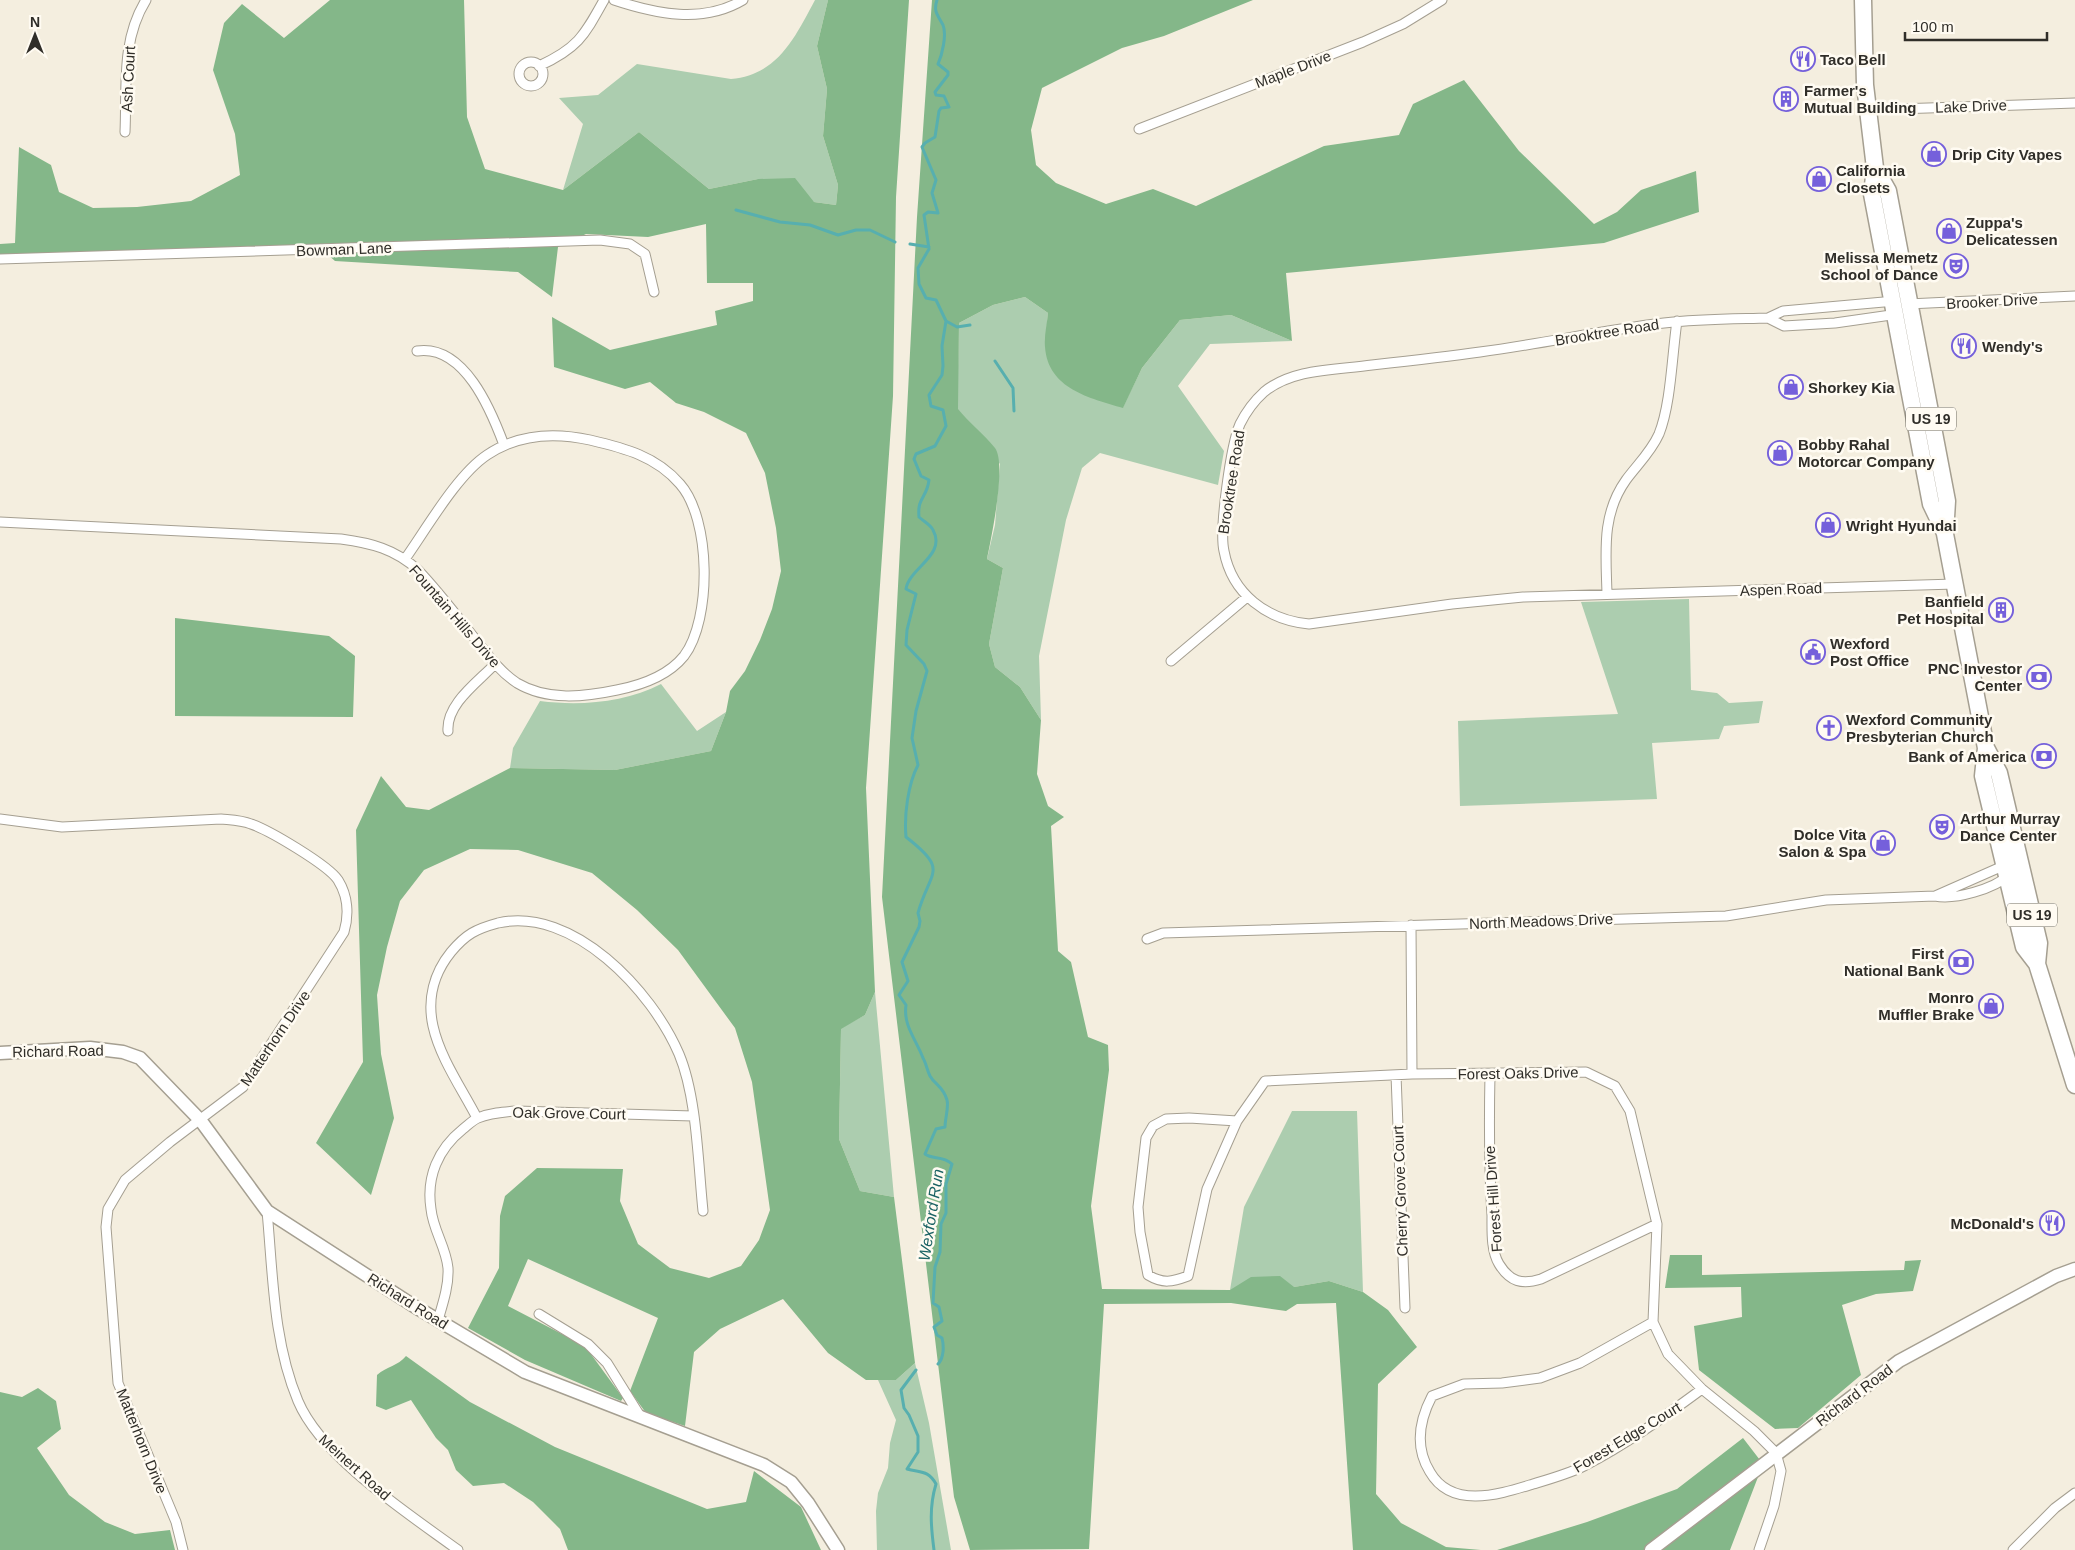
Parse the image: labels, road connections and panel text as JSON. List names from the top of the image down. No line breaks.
{"streets":{"highway":["US 19"],"street":["Maple Drive","Ash Court","Lake Drive","Bowman Lane","Brooker Drive","Brooktree Road","Aspen Road","Fountain Hills Drive","North Meadows Drive","Matterhorn Drive","Richard Road","Forest Oaks Drive","Oak Grove Court","Cherry Grove Court","Forest Hill Drive","Forest Edge Court","Meinert Road"]},"crossings":[["Lake Drive","US 19"],["Brooker Drive","Brooktree Road"],["Brooker Drive","US 19"],["Brooktree Road","US 19"],["Brooktree Road","Aspen Road"],["US 19","Aspen Road"],["US 19","North Meadows Drive"],["Matterhorn Drive","Richard Road"],["Richard Road","Meinert Road"],["Forest Oaks Drive","Forest Hill Drive"],["Forest Oaks Drive","Forest Edge Court"]],"water":["Wexford Run"],"places":{"restaurant":["Taco Bell","Wendy's","McDonald's"],"building":["Farmer's Mutual Building","Banfield Pet Hospital"],"shop":["Drip City Vapes","California Closets","Zuppa's Delicatessen","Shorkey Kia","Bobby Rahal Motorcar Company","Wright Hyundai","Dolce Vita Salon & Spa","Monro Muffler Brake"],"theatre":["Melissa Memetz School of Dance","Arthur Murray Dance Center"],"public building":["Wexford Post Office"],"bank":["PNC Investor Center","Bank of America","First National Bank"],"church":["Wexford Community Presbyterian Church"]},"scale_bar":"100 m","north":"top"}
